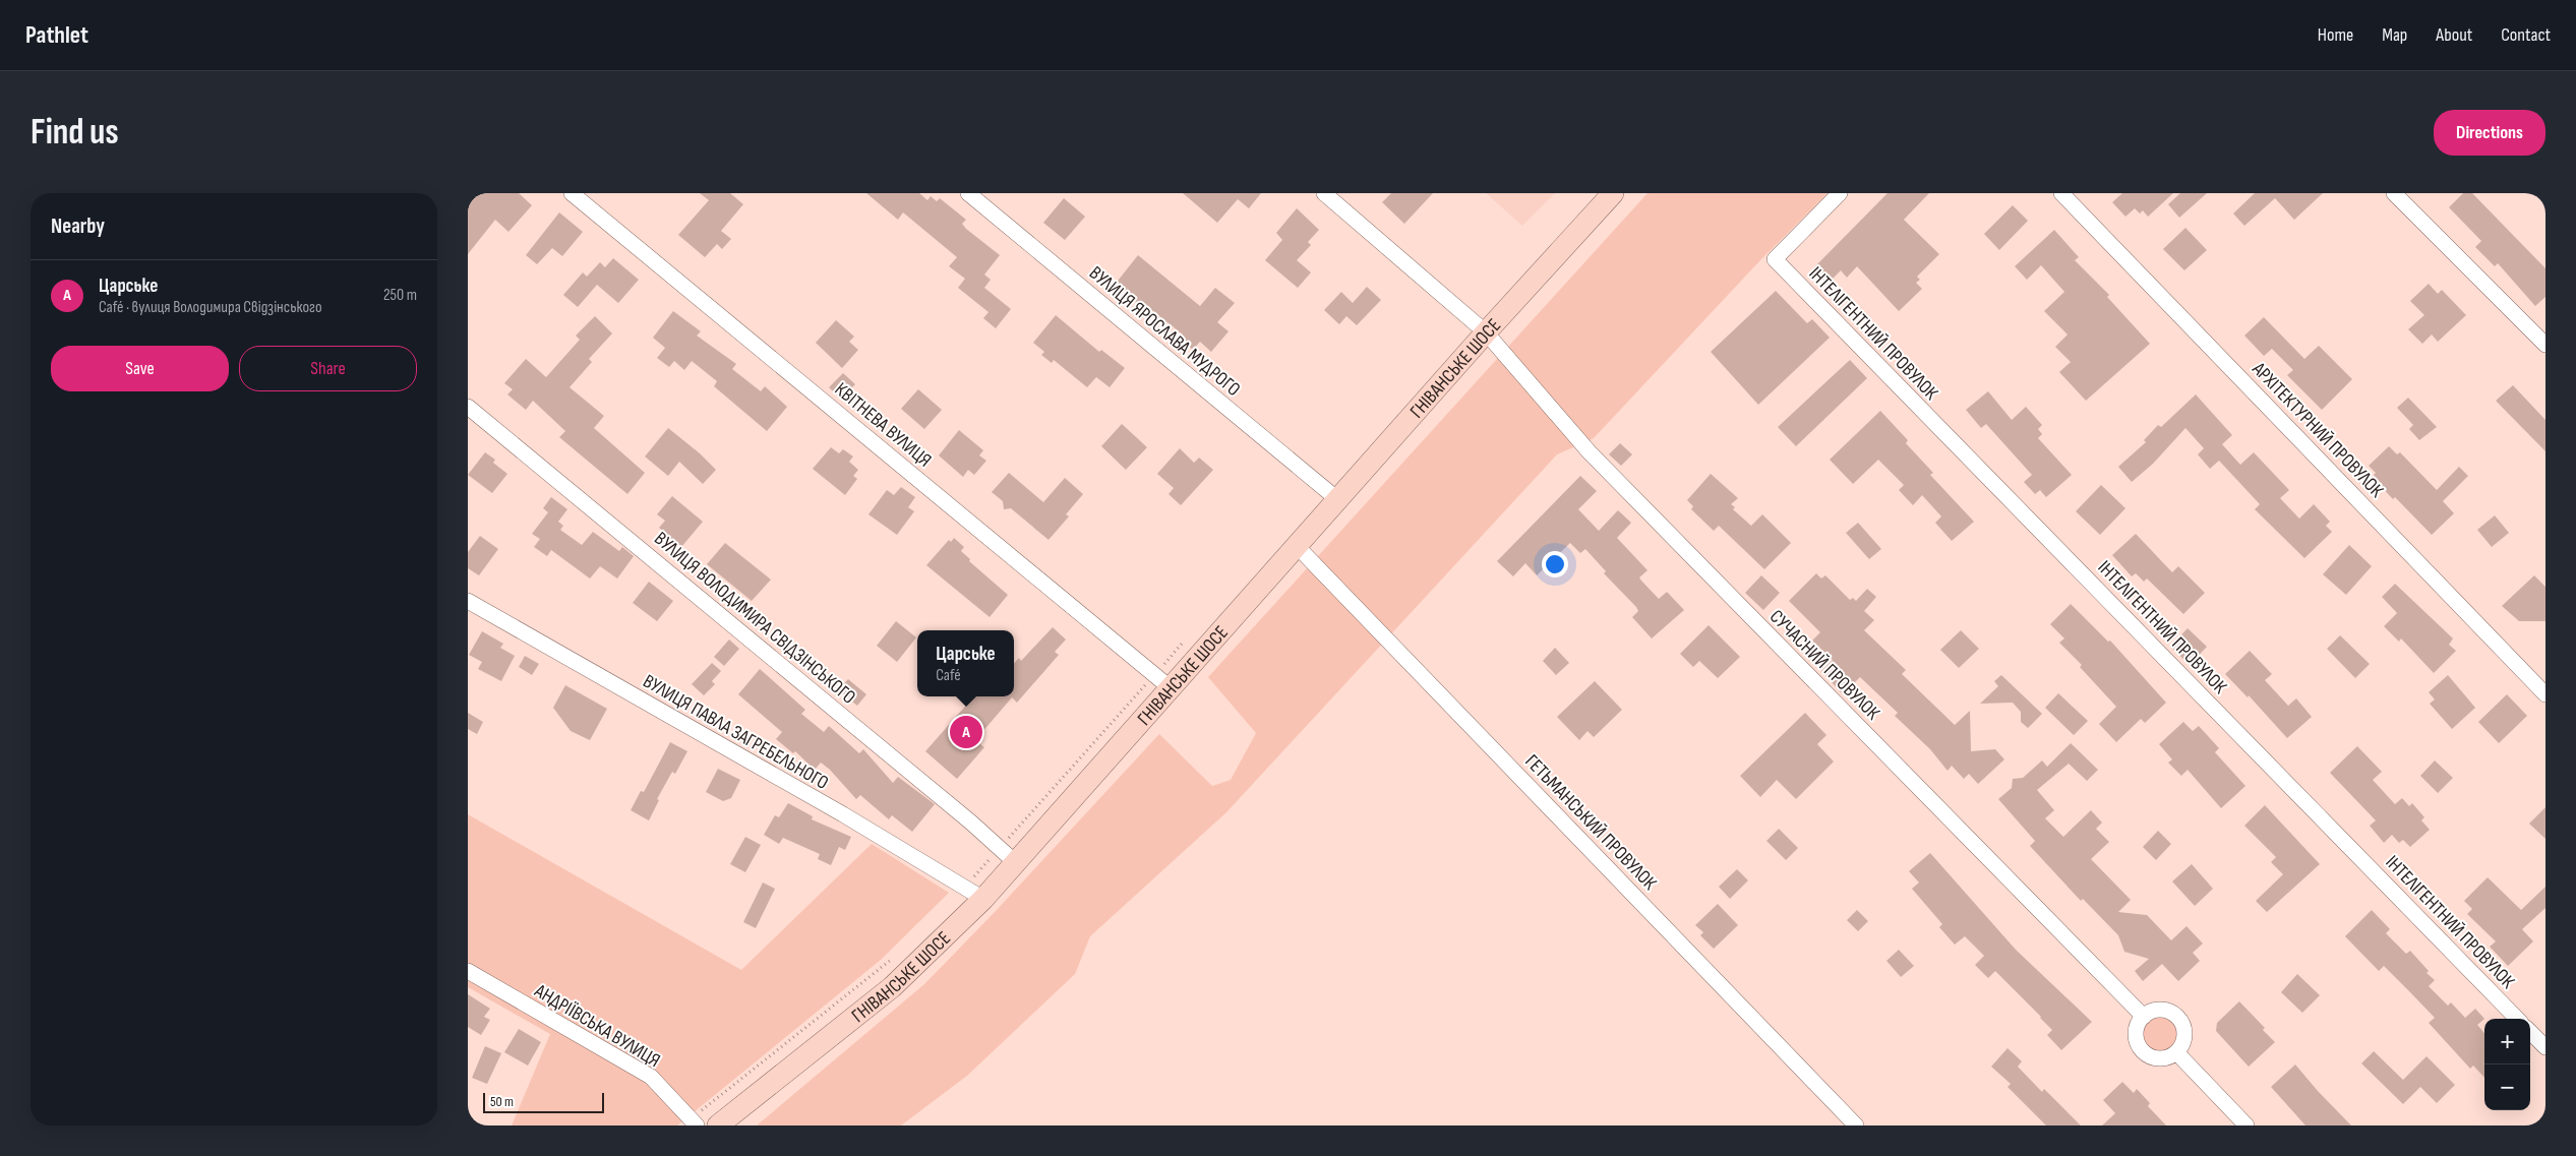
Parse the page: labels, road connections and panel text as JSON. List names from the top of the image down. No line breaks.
{"streets":{"main road":["ГНІВАНСЬКЕ ШОСЕ"],"street":["ВУЛИЦЯ ЯРОСЛАВА МУДРОГО","ІНТЕЛІГЕНТНИЙ ПРОВУЛОК","КВІТНЕВА ВУЛИЦЯ","АРХІТЕКТУРНИЙ ПРОВУЛОК","ВУЛИЦЯ ВОЛОДИМИРА СВІДЗІНСЬКОГО","СУЧАСНИЙ ПРОВУЛОК","ВУЛИЦЯ ПАВЛА ЗАГРЕБЕЛЬНОГО","ГЕТЬМАНСЬКИЙ ПРОВУЛОК","АНДРІЇВСЬКА ВУЛИЦЯ"]},"crossings":[["ВУЛИЦЯ ЯРОСЛАВА МУДРОГО","ГНІВАНСЬКЕ ШОСЕ"],["ГНІВАНСЬКЕ ШОСЕ","КВІТНЕВА ВУЛИЦЯ"],["ГНІВАНСЬКЕ ШОСЕ","ВУЛИЦЯ ВОЛОДИМИРА СВІДЗІНСЬКОГО"],["ГНІВАНСЬКЕ ШОСЕ","СУЧАСНИЙ ПРОВУЛОК"],["ГНІВАНСЬКЕ ШОСЕ","ВУЛИЦЯ ПАВЛА ЗАГРЕБЕЛЬНОГО"],["ГНІВАНСЬКЕ ШОСЕ","ГЕТЬМАНСЬКИЙ ПРОВУЛОК"]],"scale_bar":"50 m","page":{"header":"Pathlet","nav":["Home","Map","About","Contact"],"buttons":["Directions",["Save","Share"]],"title":"Find us","heading":"Nearby","list":[{"mark":"A","name":"Царське","note":"Café · вулиця Володимира Свідзінського","value":"250 m"}],"popup":["Царське","Café"],"pins":"A","map_buttons":["+","−"],"scale":"50 m"}}
